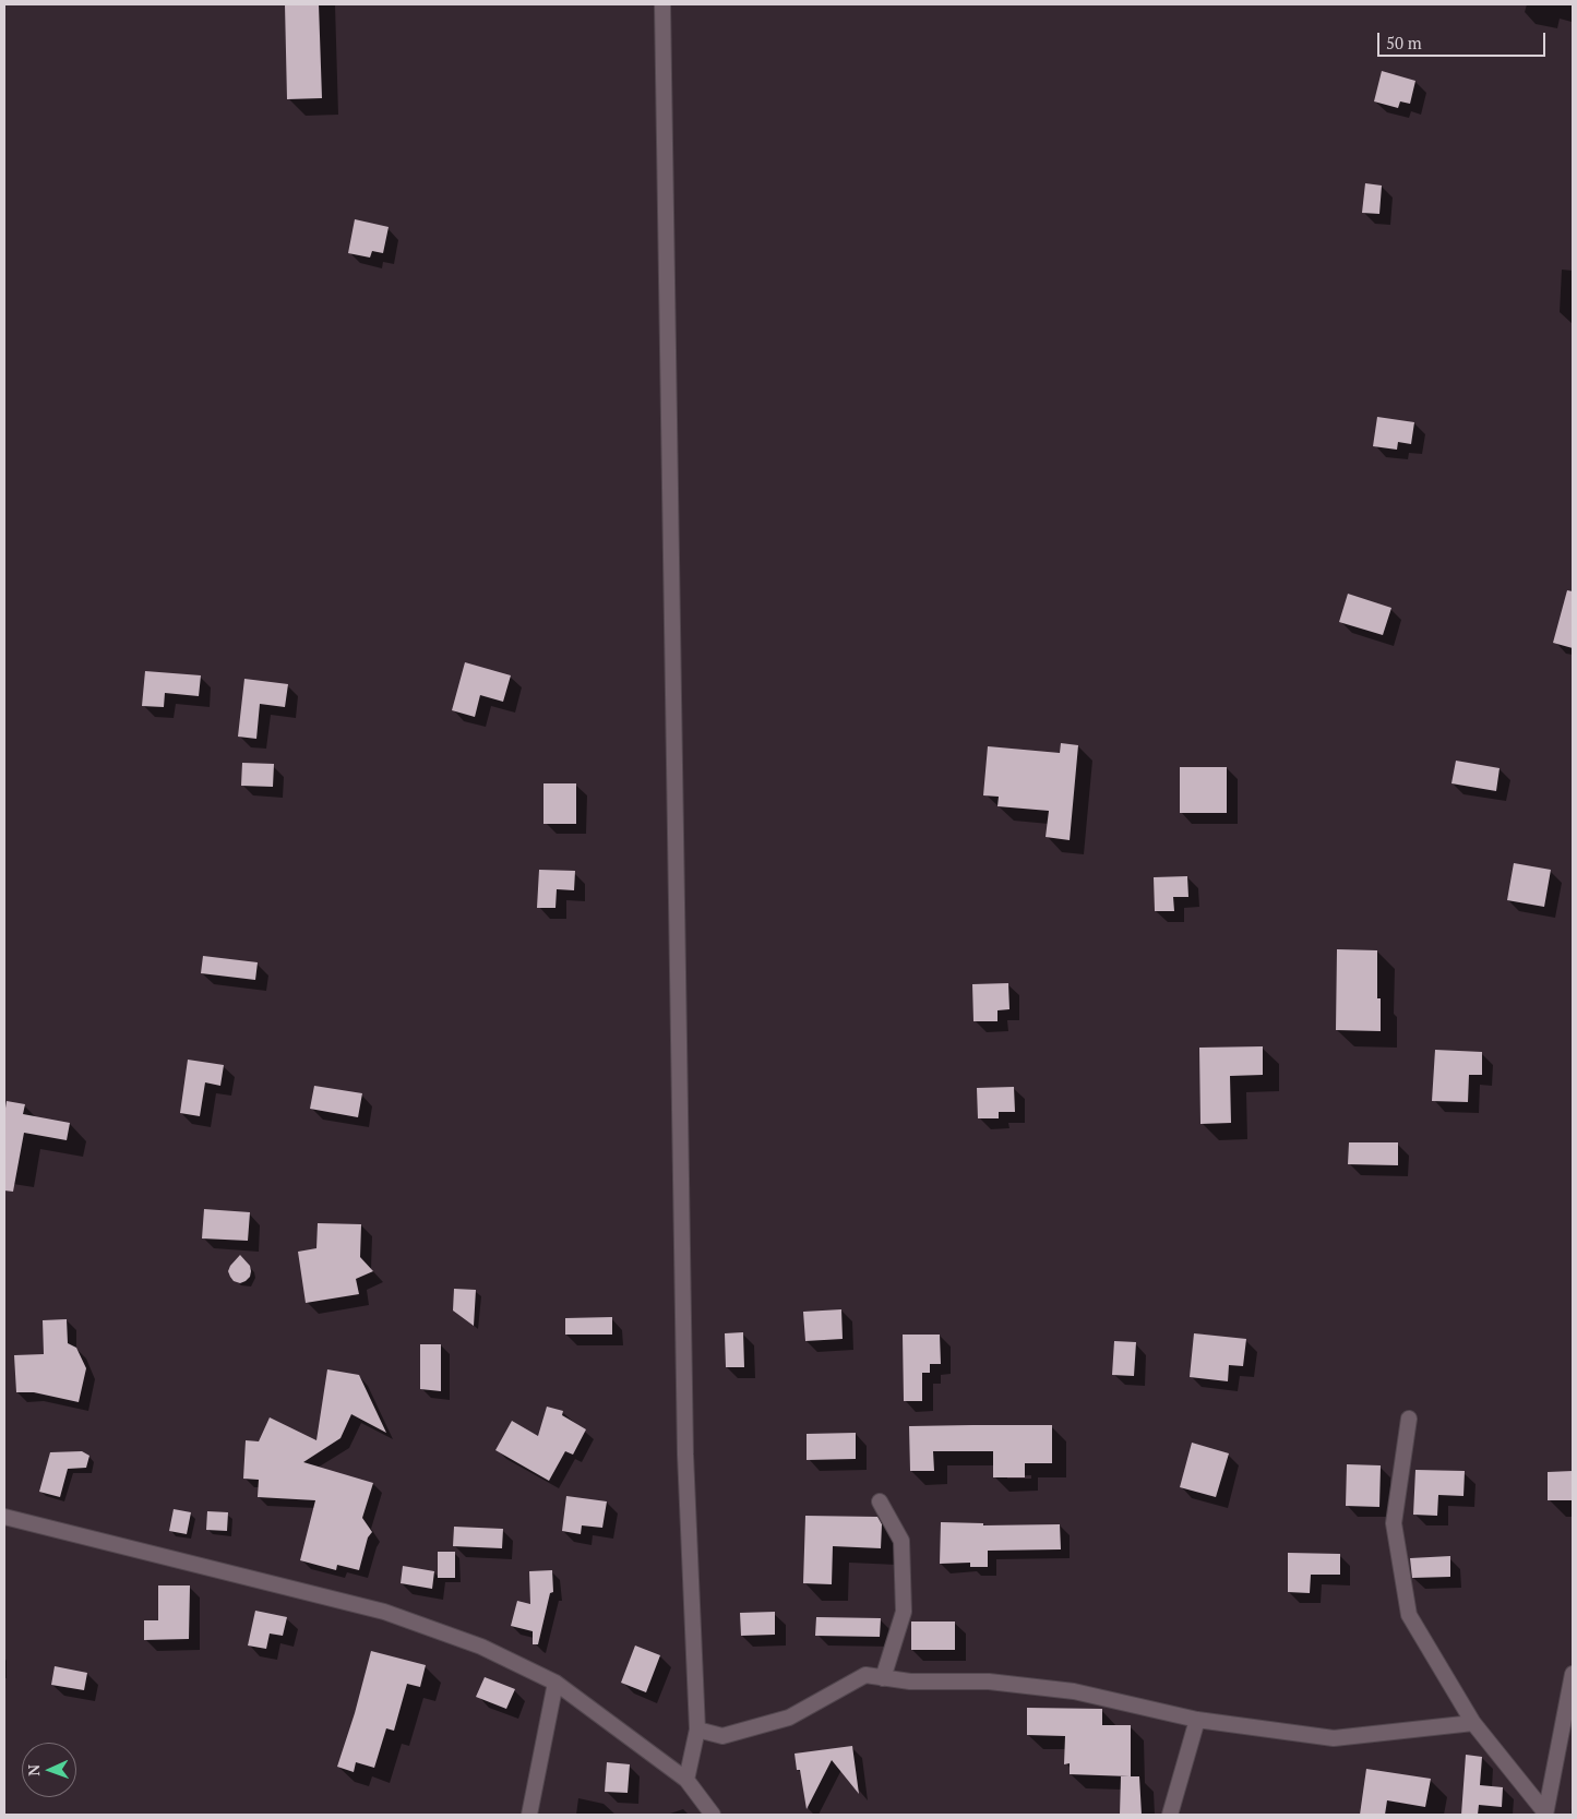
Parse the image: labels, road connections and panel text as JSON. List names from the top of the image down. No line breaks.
{"scale_bar":"50 m","north":"left"}
